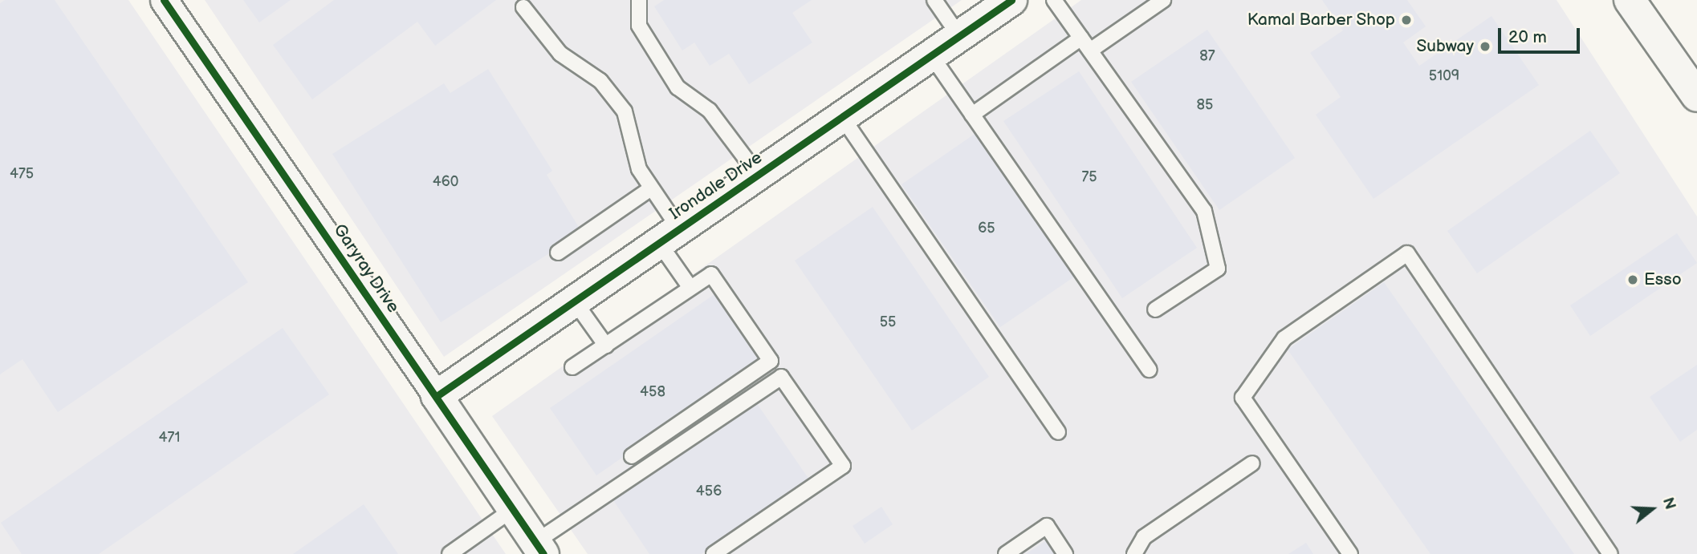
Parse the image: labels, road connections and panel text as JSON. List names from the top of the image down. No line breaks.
{"streets":{"street":["Irondale Drive","Garyray Drive"]},"crossings":[["Irondale Drive","Garyray Drive"]],"places":["Kamal Barber Shop","Subway","Esso"],"house_numbers":["87","5109","85","475","75","460","65","55","458","471","456"],"scale_bar":"20 m","north":"right"}
